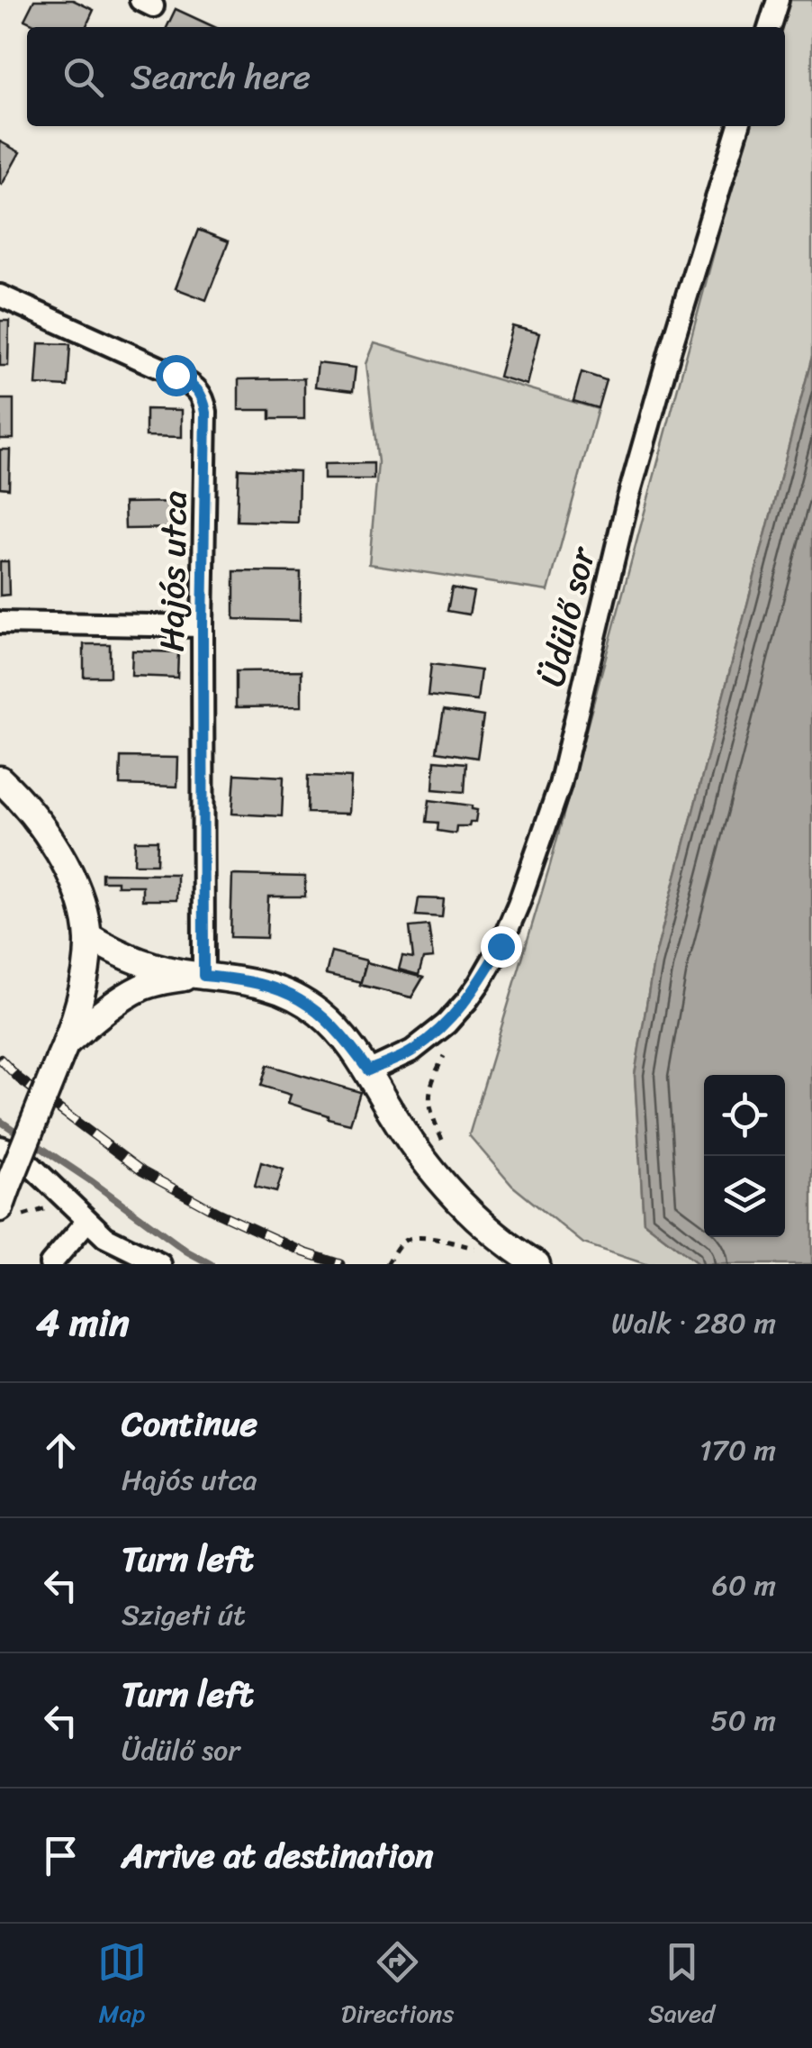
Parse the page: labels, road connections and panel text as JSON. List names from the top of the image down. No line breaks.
{"streets":{"street":["Hajós utca","Üdülő sor"]},"page":{"search":"Search here","heading":["4 min","Walk · 280 m"],"list":[["Continue","Hajós utca","170 m"],["Turn left","Szigeti út","60 m"],["Turn left","Üdülő sor","50 m"],"Arrive at destination"],"nav":["Map","Directions","Saved"]}}
